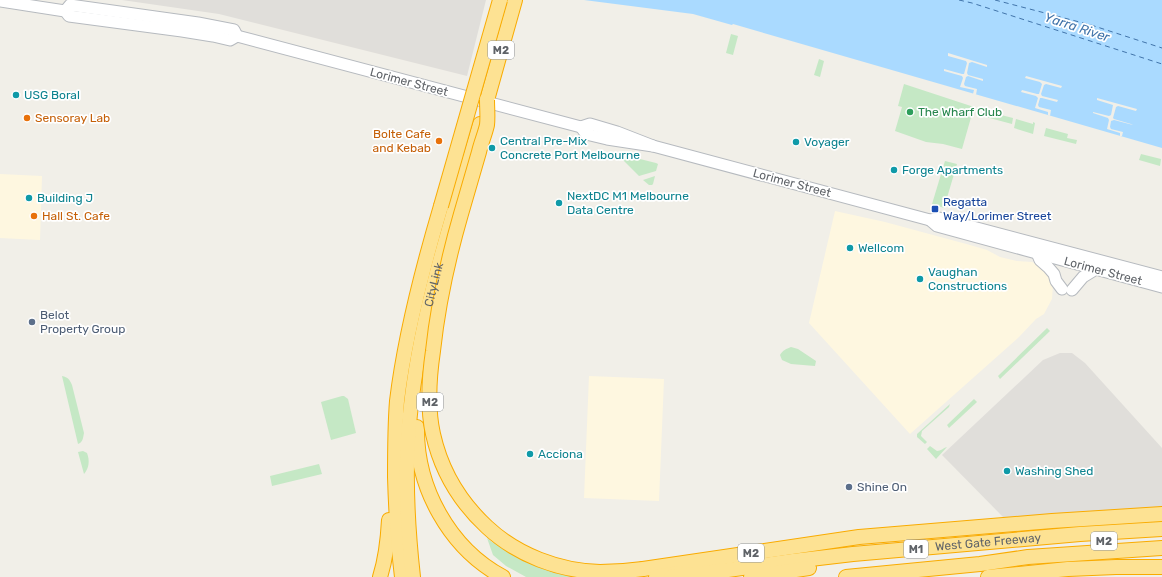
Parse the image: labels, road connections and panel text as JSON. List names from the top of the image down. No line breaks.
{"streets":{"highway":["M2","CityLink","West Gate Freeway","M1"],"main road":["Lorimer Street"]},"crossings":[["M2","CityLink"]],"water":["Yarra River"],"places":{"other":["USG Boral","The Wharf Club","Sensoray Lab","Bolte Cafe and Kebab","Voyager","Central Pre-Mix Concrete Port Melbourne","Forge Apartments","Building J","NextDC M1 Melbourne Data Centre","Hall St. Cafe","Wellcom","Vaughan Constructions","Belot Property Group","Acciona","Washing Shed","Shine On"],"transit":["Regatta Way/Lorimer Street"]}}
